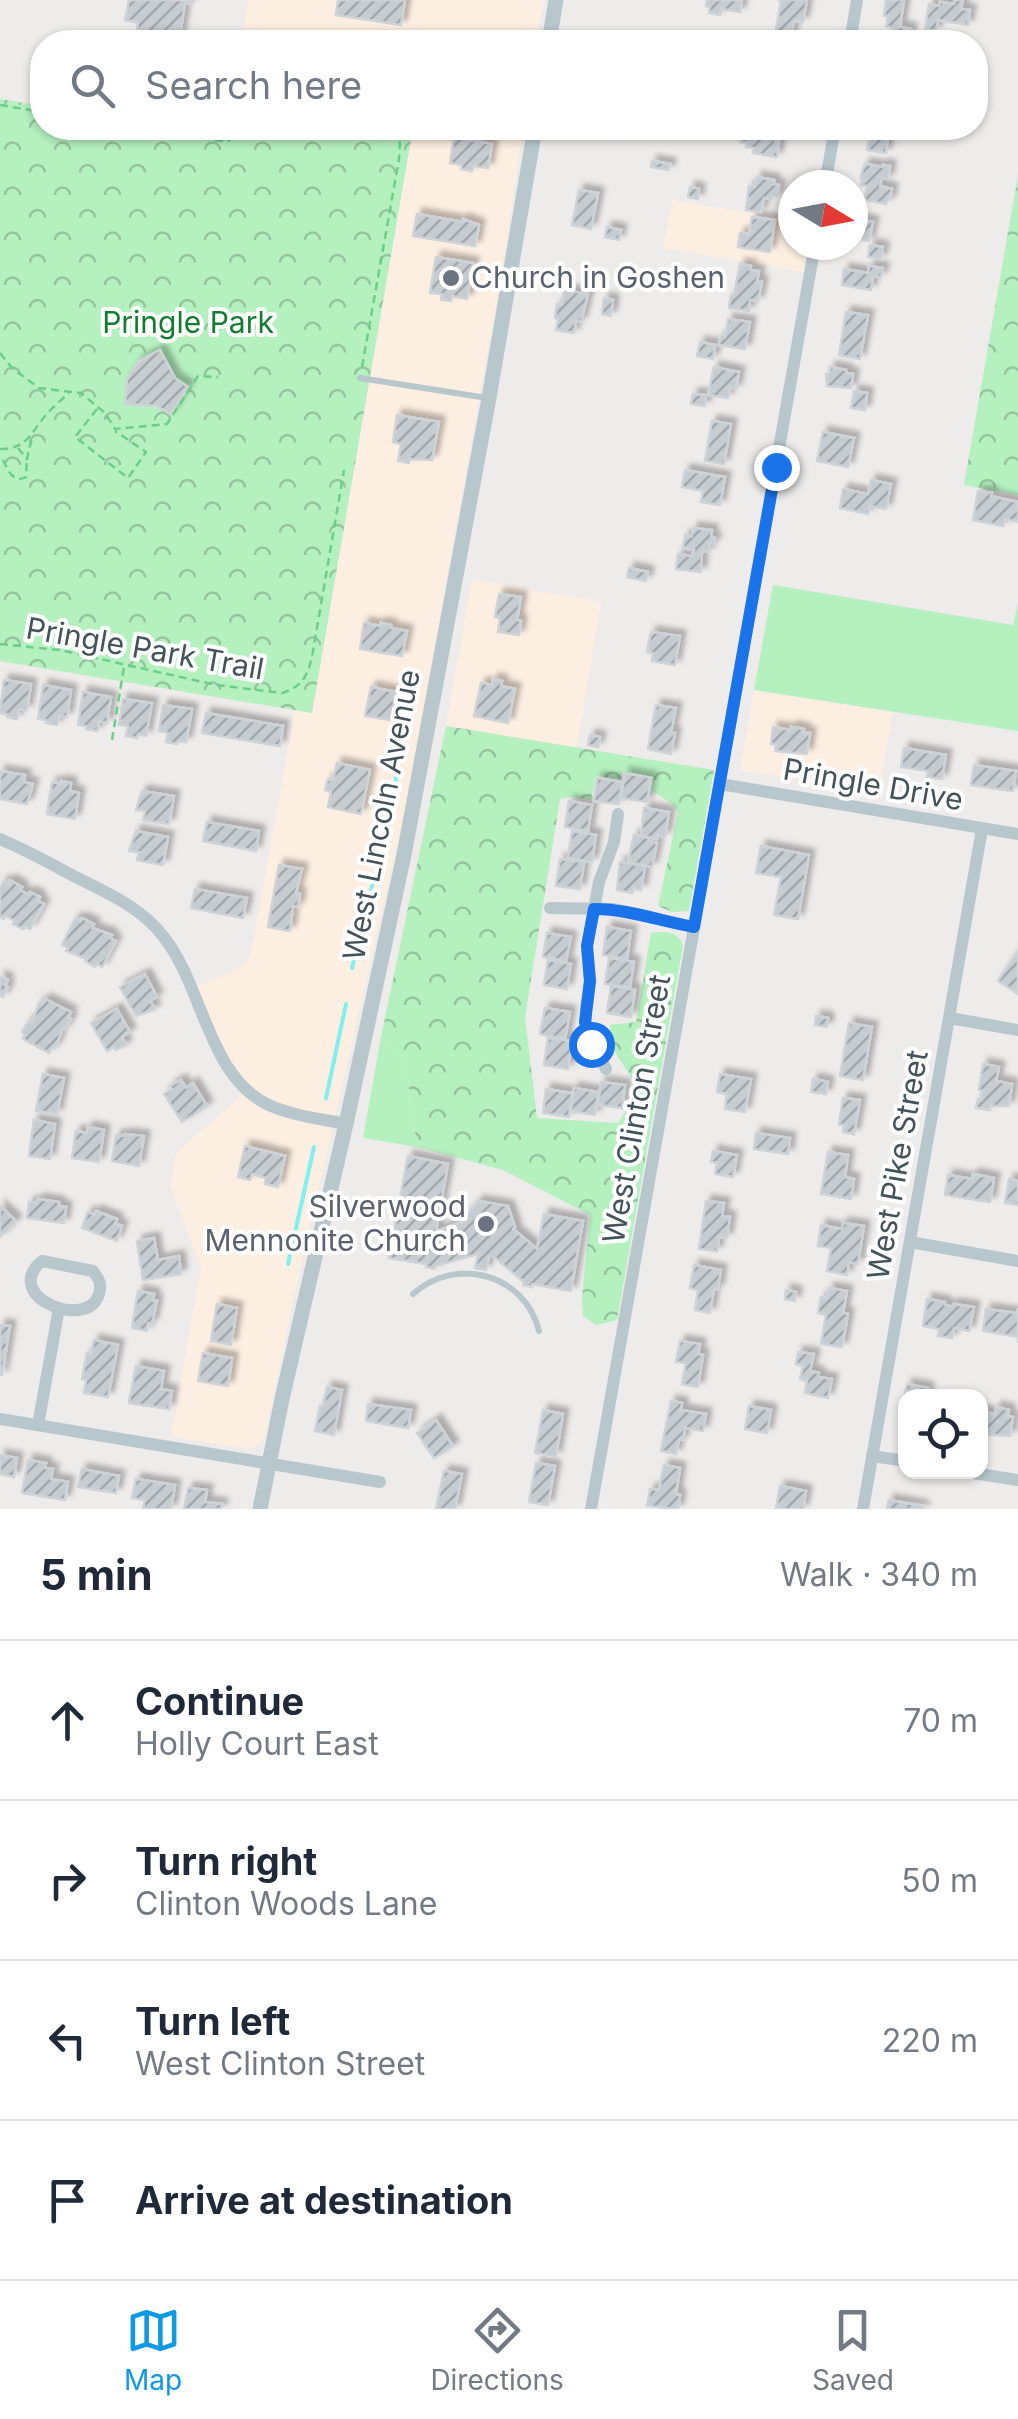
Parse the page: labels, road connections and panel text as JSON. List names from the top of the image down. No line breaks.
{"streets":{"street":["Pringle Drive","West Lincoln Avenue","West Clinton Street","West Pike Street"],"path":["Pringle Park Trail"]},"crossings":[["Pringle Drive","West Clinton Street"],["Pringle Drive","West Pike Street"]],"parks":["Pringle Park"],"places":["Church in Goshen","Silverwood Mennonite Church"],"north":"right","page":{"search":"Search here","heading":["5 min","Walk · 340 m"],"list":[["Continue","Holly Court East","70 m"],["Turn right","Clinton Woods Lane","50 m"],["Turn left","West Clinton Street","220 m"],"Arrive at destination"],"nav":["Map","Directions","Saved"]}}
